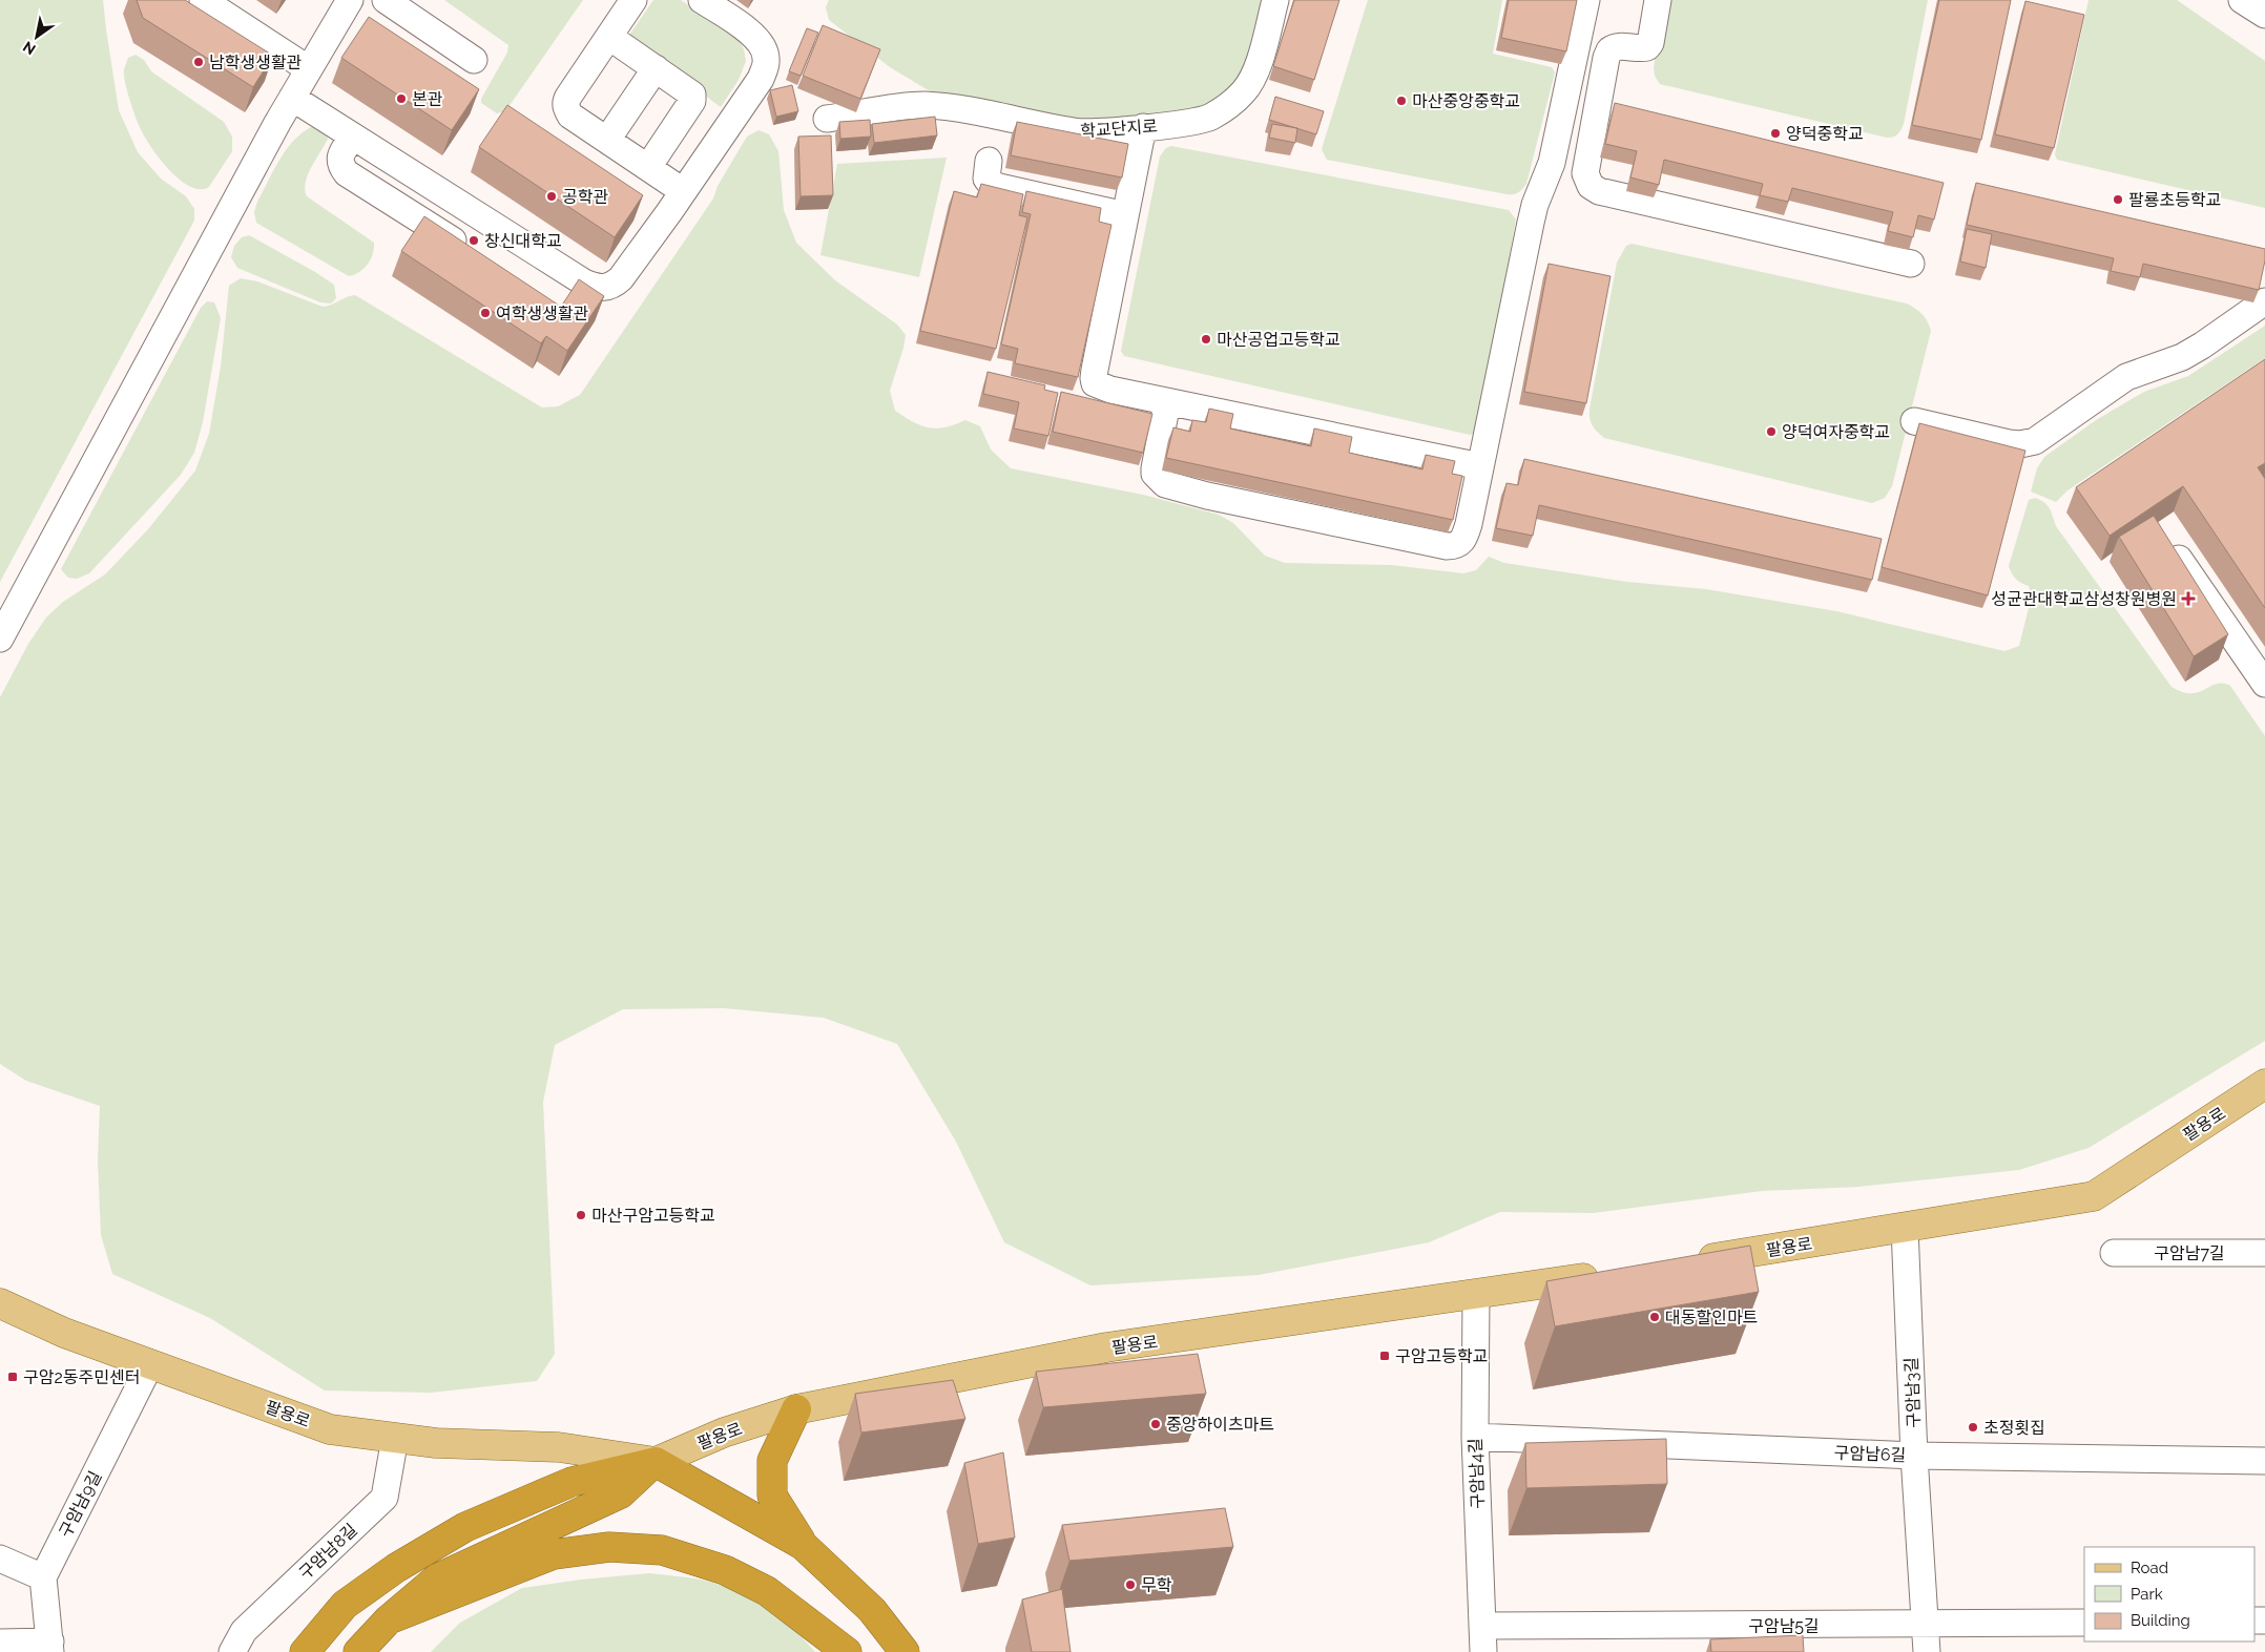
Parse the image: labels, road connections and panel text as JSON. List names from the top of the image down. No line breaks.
{"streets":{"main road":["팔용로"],"street":["학교단지로","구암남7길","구암남3길","구암남6길","구암남4길","구암남9길","구암남8길","구암남5길"]},"crossings":[["팔용로","구암남3길"],["팔용로","구암남4길"],["팔용로","구암남9길"],["팔용로","구암남8길"],["구암남3길","구암남6길"],["구암남3길","구암남5길"],["구암남6길","구암남4길"],["구암남4길","구암남5길"]],"places":{"other":["남학생생활관","본관","마산중앙중학교","양덕중학교","공학관","팔룡초등학교","창신대학교","여학생생활관","마산공업고등학교","양덕여자중학교","마산구암고등학교","대동할인마트","중앙하이츠마트","초정횟집","무학"],"health":["성균관대학교삼성창원병원"],"transit":["구암고등학교","구암2동주민센터"]},"legend":["Road","Park","Building"],"north":"bottom left"}
